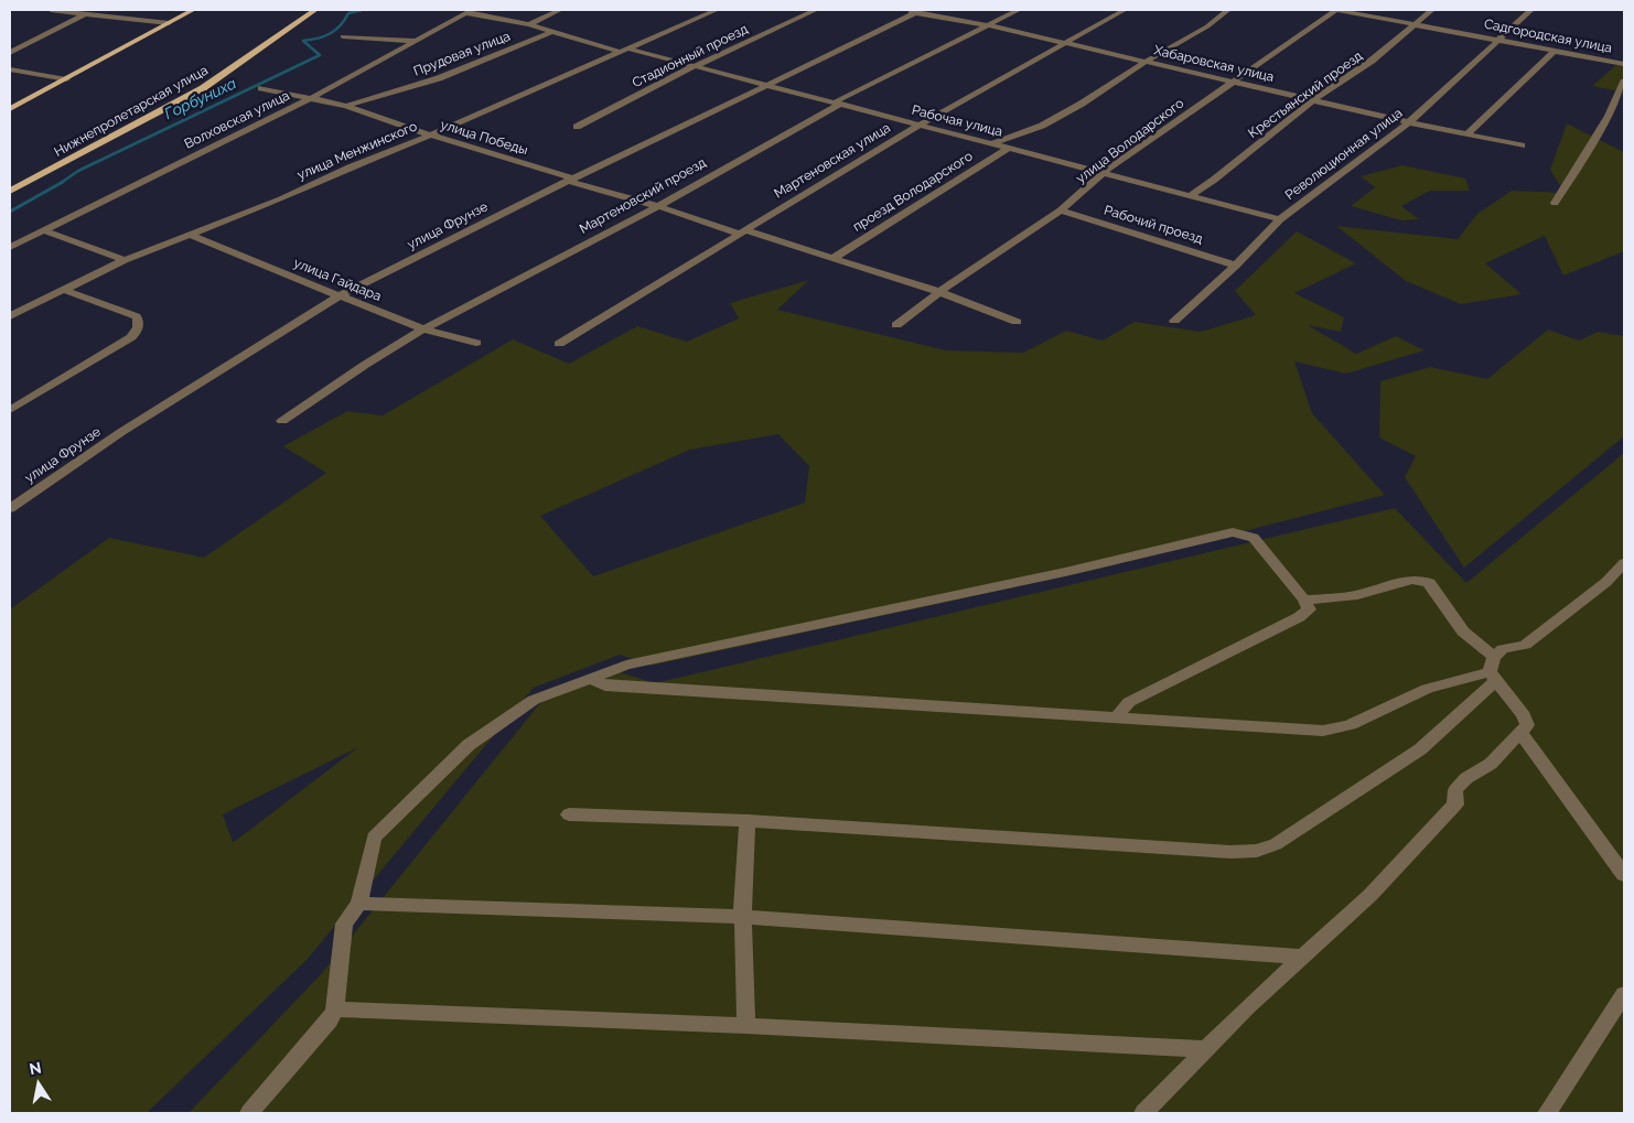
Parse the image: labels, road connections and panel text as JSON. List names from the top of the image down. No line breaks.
{"streets":{"main road":["Нижнепролетарская улица"],"street":["Садгородская улица","Прудовая улица","Стадионный проезд","Хабаровская улица","Крестьянский проезд","Волховская улица","Рабочая улица","улица Победы","улица Володарского","улица Менжинского","Революционная улица","Мартеновская улица","проезд Володарского","Мартеновский проезд","Рабочий проезд","улица Фрунзе","улица Гайдара"]},"crossings":[["Садгородская улица","Крестьянский проезд"],["Садгородская улица","улица Володарского"],["Садгородская улица","Революционная улица"],["Прудовая улица","Рабочая улица"],["Прудовая улица","улица Победы"],["Стадионный проезд","Рабочая улица"],["Хабаровская улица","Крестьянский проезд"],["Хабаровская улица","улица Володарского"],["Хабаровская улица","Революционная улица"],["Хабаровская улица","Мартеновская улица"],["Хабаровская улица","Мартеновский проезд"],["Хабаровская улица","улица Фрунзе"],["Крестьянский проезд","Рабочая улица"],["Волховская улица","Рабочая улица"],["Волховская улица","улица Победы"],["Рабочая улица","улица Володарского"],["Рабочая улица","улица Менжинского"],["Рабочая улица","Революционная улица"],["Рабочая улица","Мартеновская улица"],["Рабочая улица","проезд Володарского"],["Рабочая улица","Мартеновский проезд"],["Рабочая улица","улица Фрунзе"],["улица Победы","улица Володарского"],["улица Победы","улица Менжинского"],["улица Победы","Мартеновская улица"],["улица Победы","проезд Володарского"],["улица Победы","Мартеновский проезд"],["улица Победы","улица Фрунзе"],["улица Володарского","Рабочий проезд"],["улица Менжинского","улица Гайдара"],["Революционная улица","Рабочий проезд"],["Мартеновский проезд","улица Гайдара"],["улица Фрунзе","улица Гайдара"]],"water":["Горбуниха"],"north":"top"}
